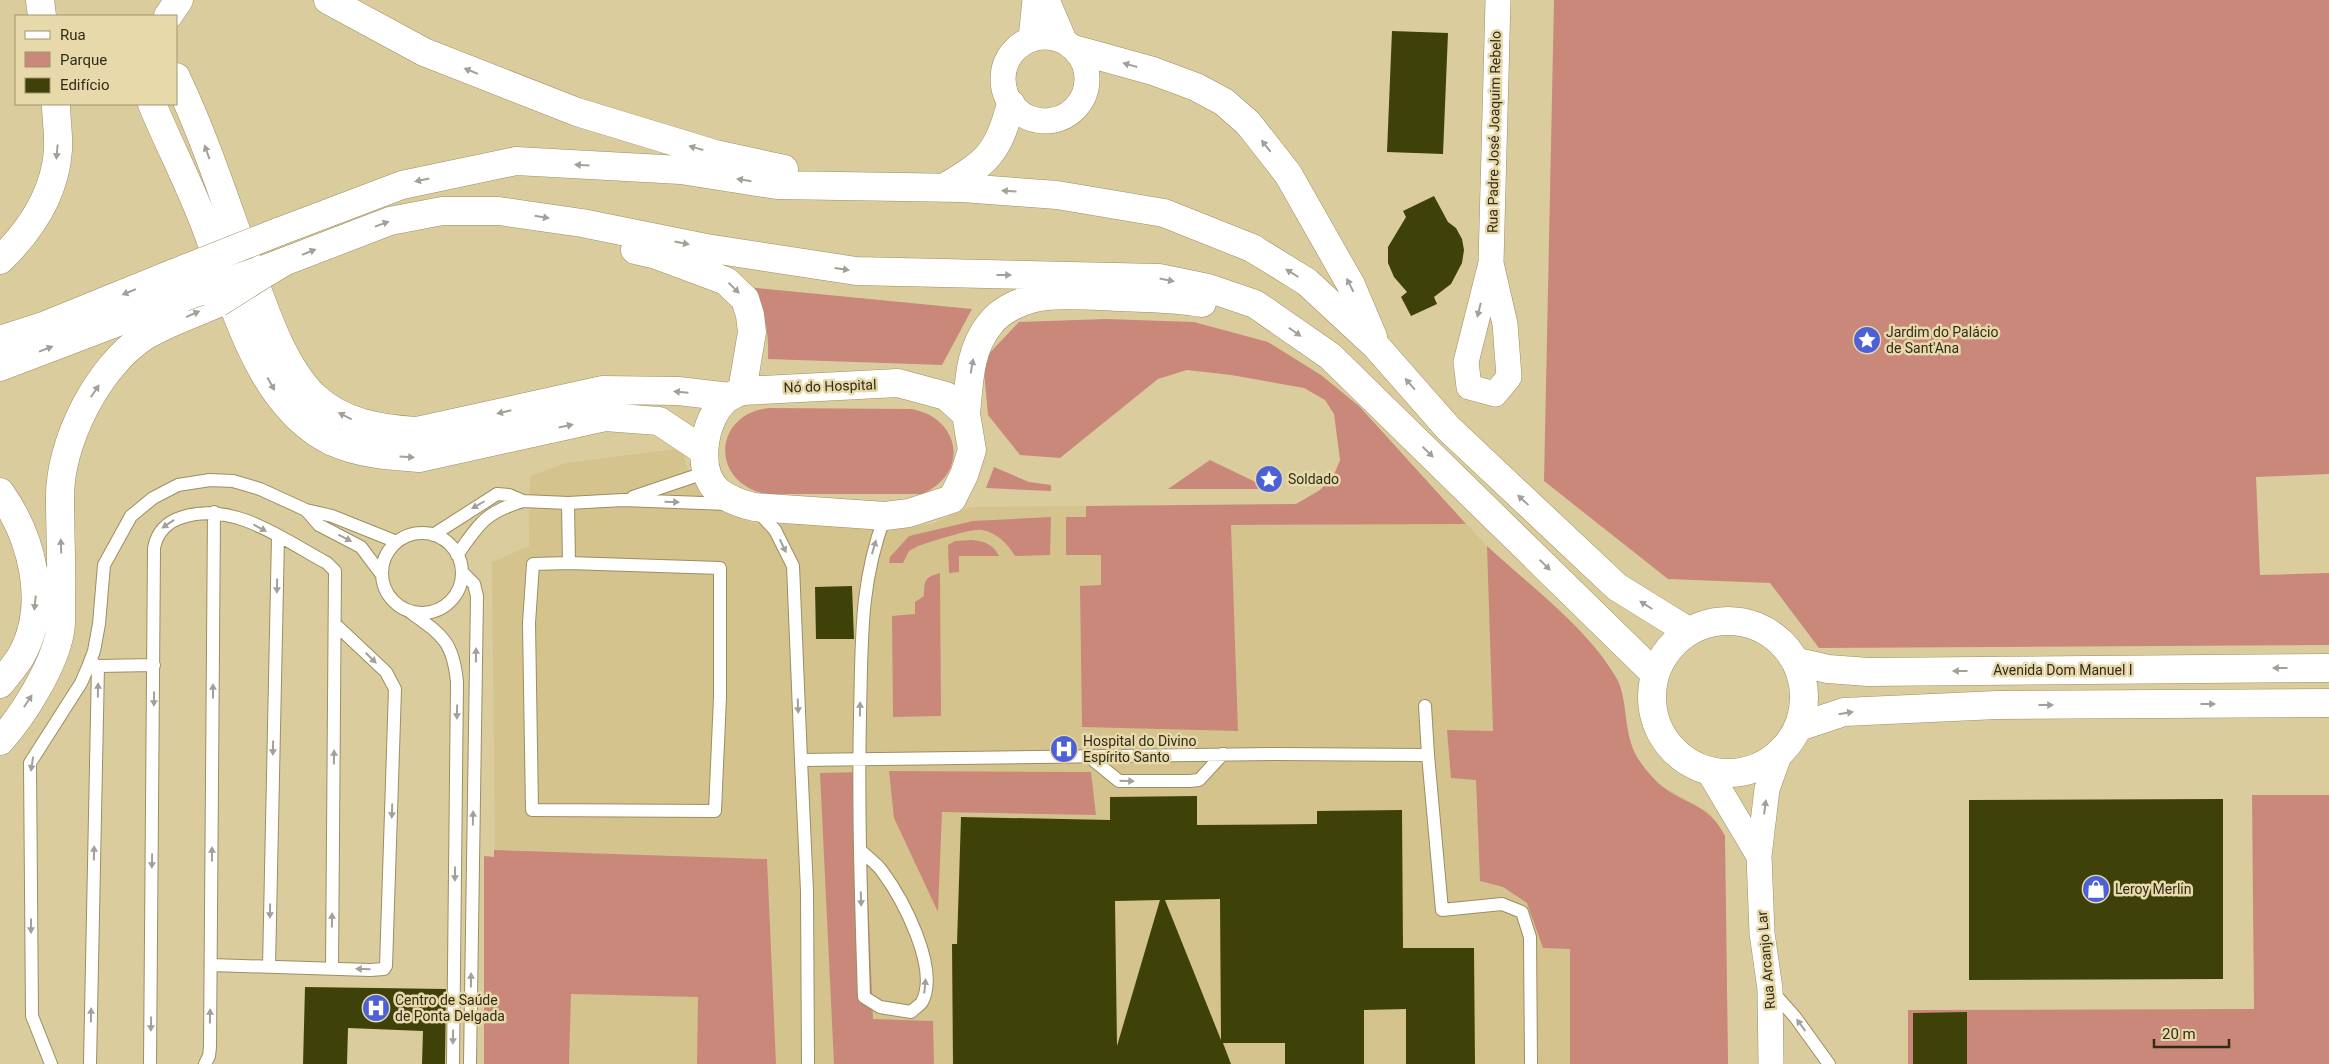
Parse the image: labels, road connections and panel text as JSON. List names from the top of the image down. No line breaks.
{"streets":{"main road":["Nó do Hospital","Avenida Dom Manuel I"],"street":["Rua Padre José Joaquim Rebelo","Rua Arcanjo Lar"]},"crossings":[["Avenida Dom Manuel I","Rua Arcanjo Lar"]],"places":{"place":["Jardim do Palácio de Sant'Ana","Soldado"],"hospital":["Hospital do Divino Espírito Santo","Centro de Saúde de Ponta Delgada"],"shop":["Leroy Merlin"]},"legend":["Rua","Parque","Edifício"],"scale_bar":"20 m"}
